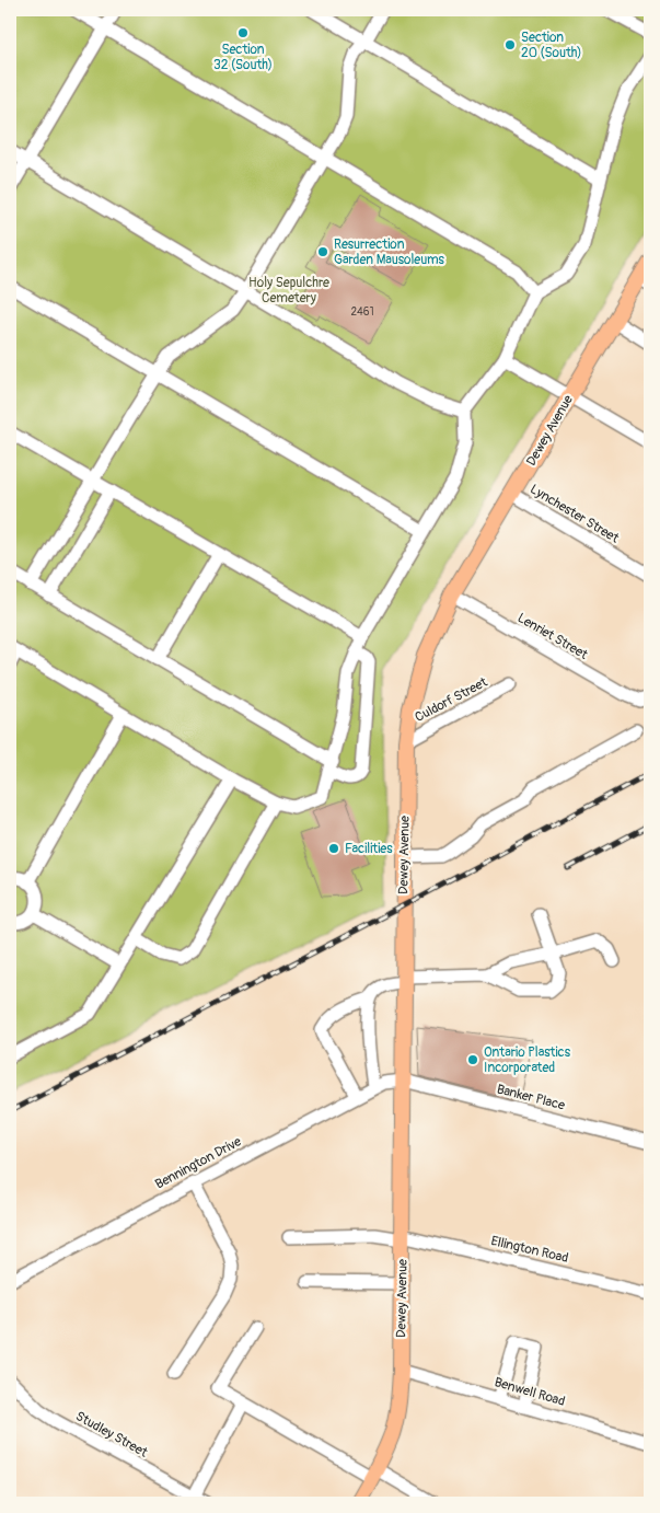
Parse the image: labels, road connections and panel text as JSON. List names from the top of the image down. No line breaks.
{"streets":{"main road":["Dewey Avenue"],"street":["Lynchester Street","Lenriet Street","Culdorf Street","Banker Place","Bennington Drive","Ellington Road","Benwell Road","Studley Street"]},"crossings":[["Dewey Avenue","Lynchester Street"],["Dewey Avenue","Lenriet Street"],["Dewey Avenue","Culdorf Street"],["Dewey Avenue","Banker Place"],["Dewey Avenue","Bennington Drive"],["Dewey Avenue","Ellington Road"],["Dewey Avenue","Benwell Road"],["Banker Place","Bennington Drive"]],"parks":["Holy Sepulchre Cemetery"],"places":["Section 32 (South)","Section 20 (South)","Resurrection Garden Mausoleums","Facilities","Ontario Plastics Incorporated"],"house_numbers":["2461"]}
